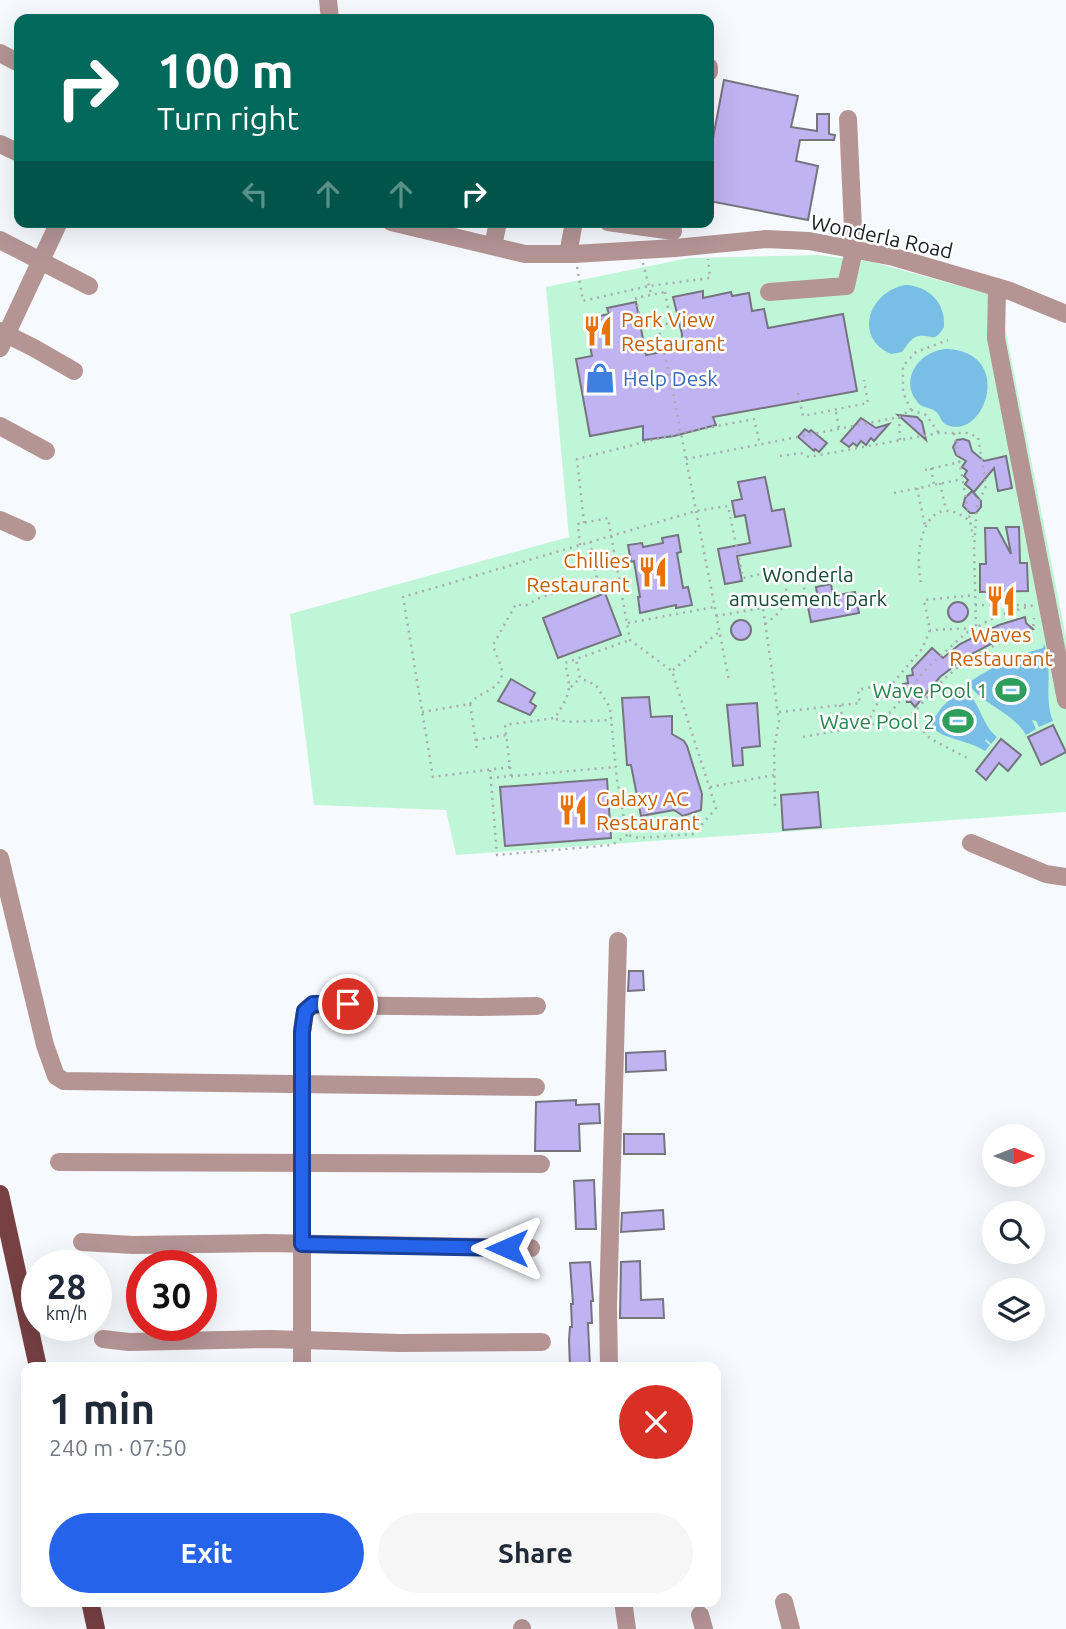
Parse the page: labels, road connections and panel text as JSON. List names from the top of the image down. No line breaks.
{"streets":{"street":["Wonderla Road"]},"parks":["Wonderla amusement park"],"places":{"restaurant":["Park View Restaurant","Chillies Restaurant","Waves Restaurant","Galaxy AC Restaurant"],"shop":["Help Desk"],"sports":["Wave Pool 1","Wave Pool 2"]},"north":"right","page":{"turn":["100 m","Turn right"],"speed":"28 km/h","limit":"30","heading":["1 min","240 m · 07:50"],"buttons":["Exit","Share"]}}
